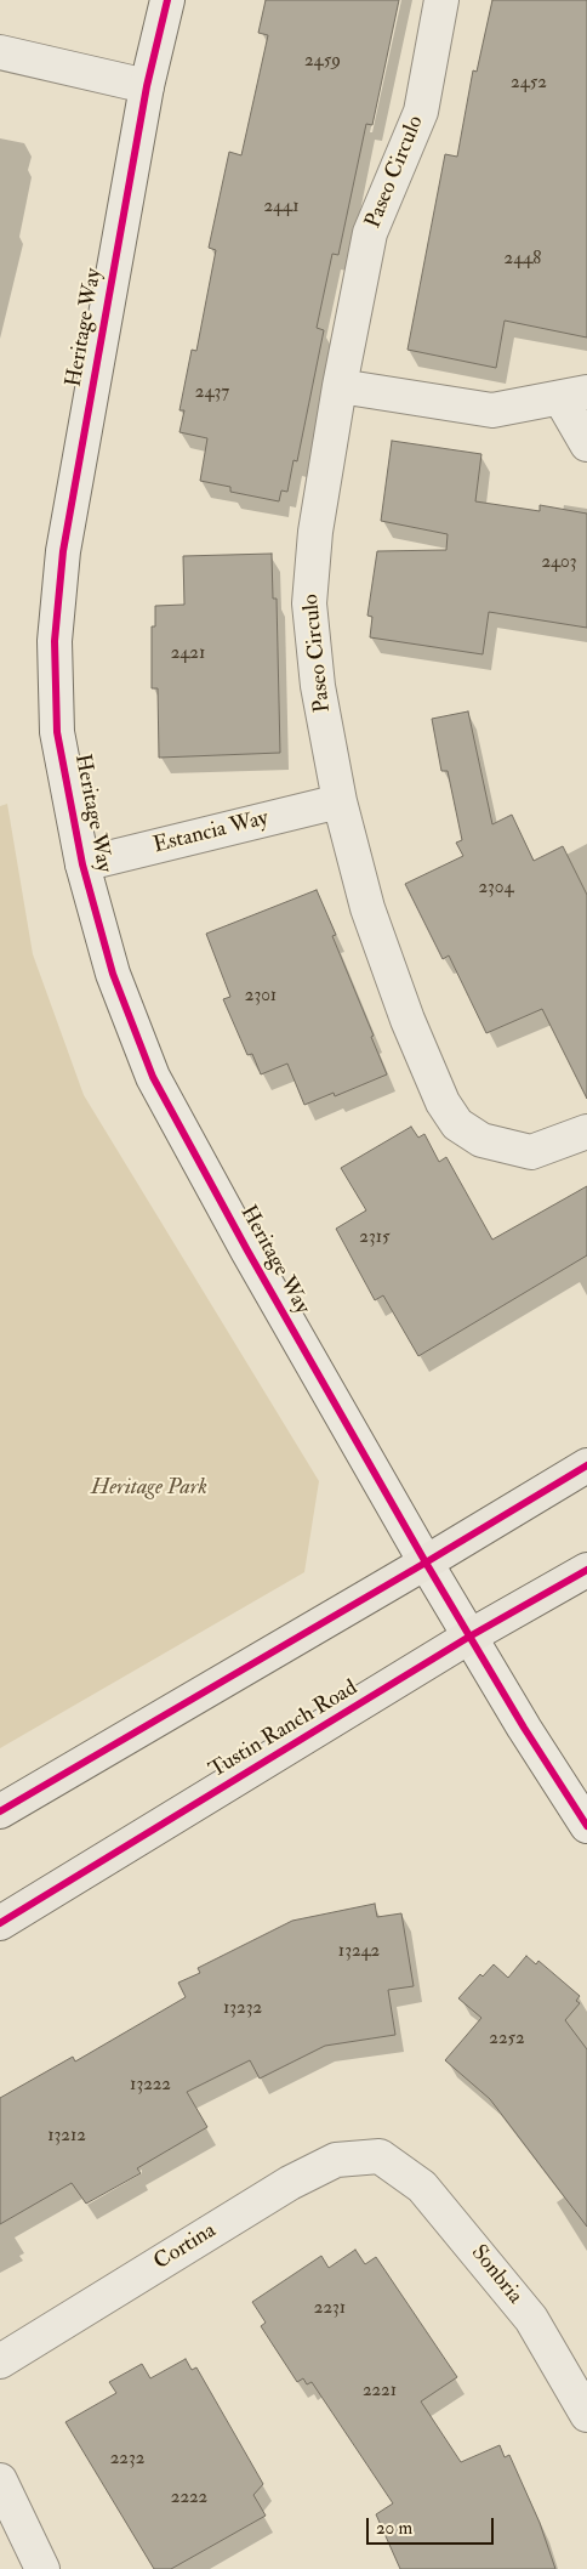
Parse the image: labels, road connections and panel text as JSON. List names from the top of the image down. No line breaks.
{"streets":{"main road":["Tustin Ranch Road"],"street":["Paseo Circulo","Heritage Way","Estancia Way","Cortina","Sonbria"]},"crossings":[["Paseo Circulo","Estancia Way"],["Heritage Way","Estancia Way"],["Heritage Way","Tustin Ranch Road"],["Cortina","Sonbria"]],"parks":["Heritage Park"],"house_numbers":["2459","2452","2441","2448","2437","2403","2421","2304","2301","2315","13242","13232","2252","13222","13212","2231","2221","2232","2222"],"scale_bar":"20 m"}
